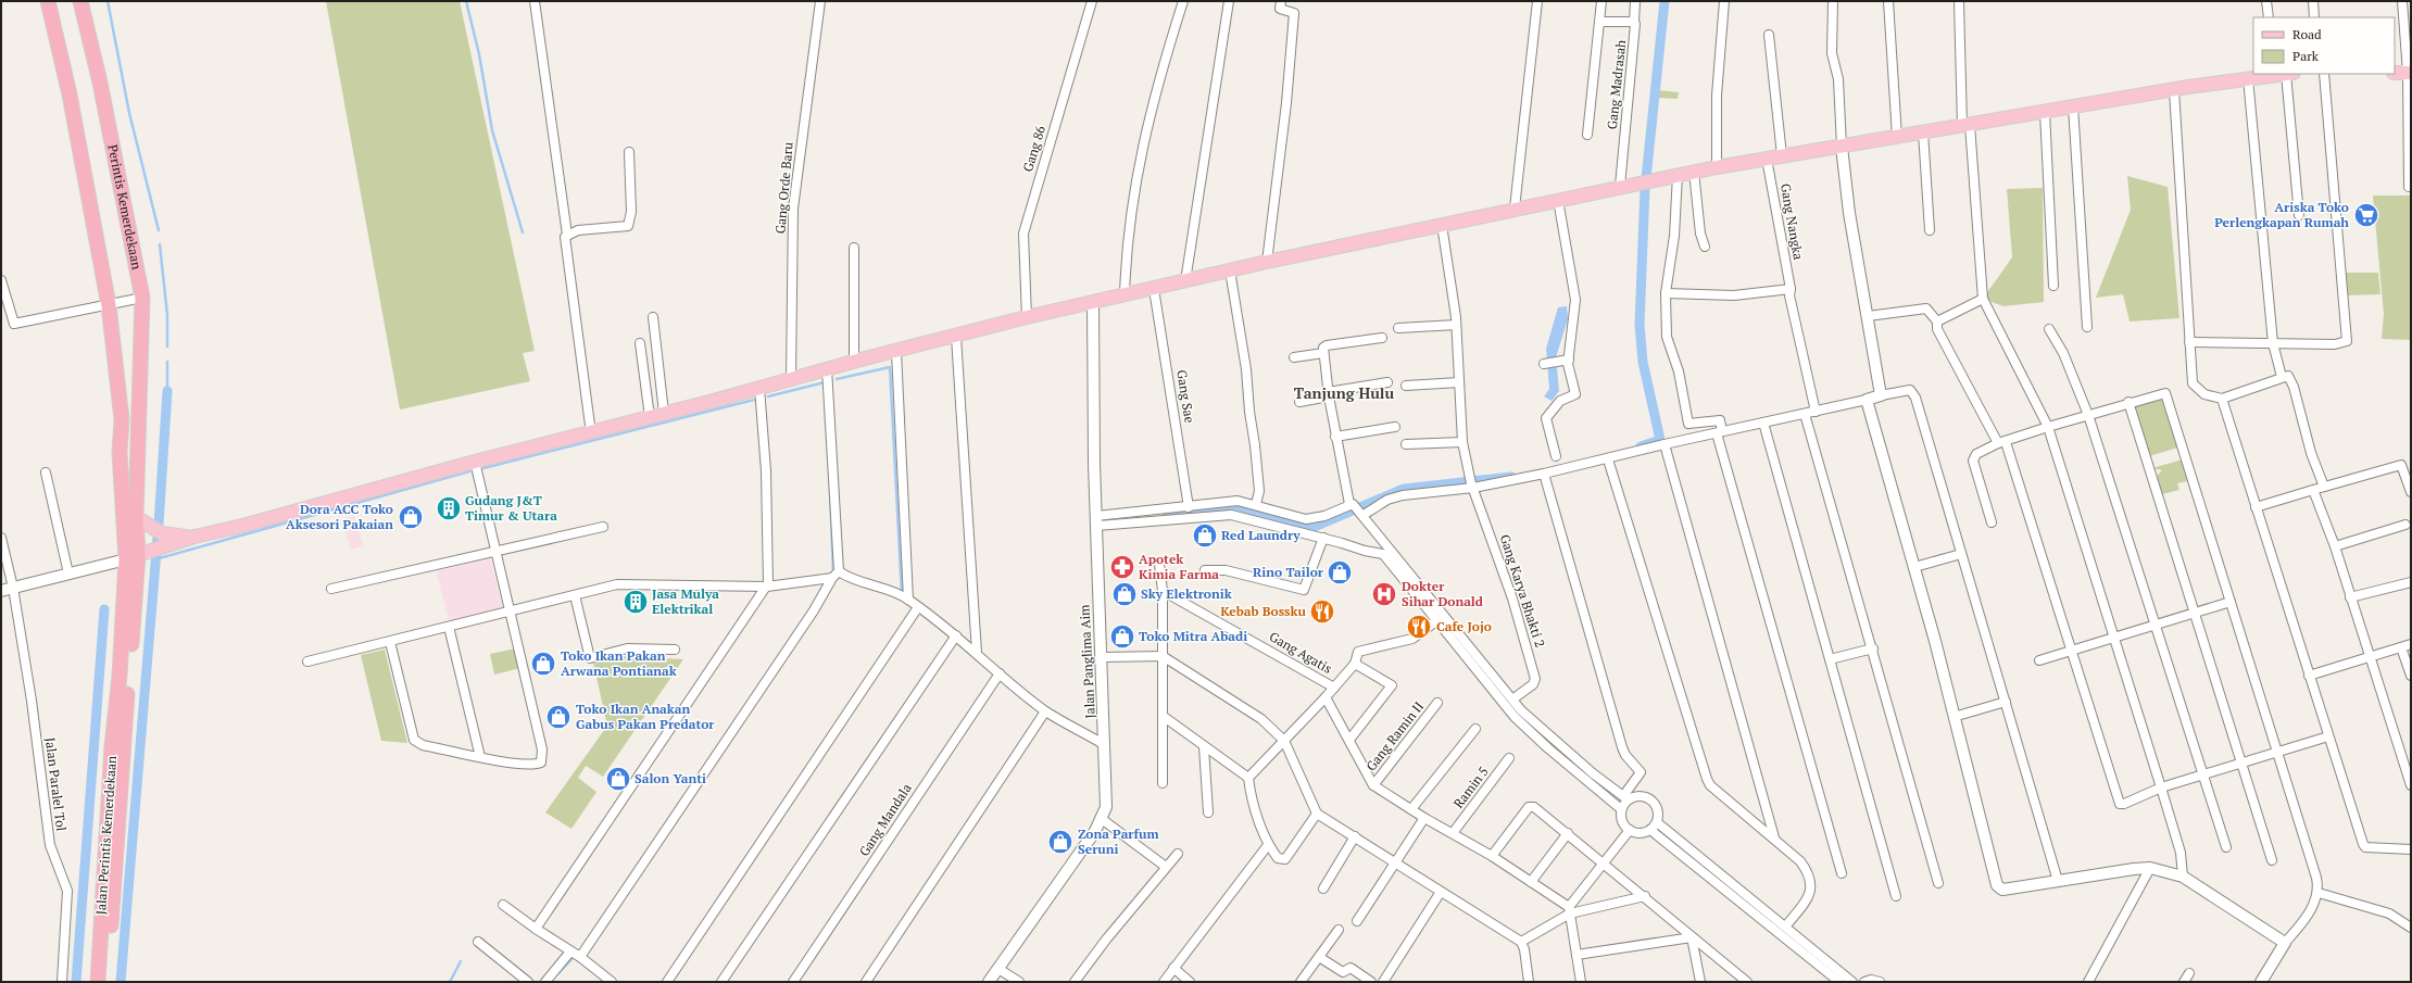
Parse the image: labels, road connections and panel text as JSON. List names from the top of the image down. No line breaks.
{"streets":{"highway":["Perintis Kemerdekaan","Jalan Perintis Kemerdekaan"],"street":["Gang Madrasah","Gang 86","Gang Orde Baru","Gang Nangka","Gang Sae","Gang Karya Bhakti 2","Gang Agatis","Jalan Panglima Aim","Gang Ramin II","Jalan Paralel Tol","Ramin 5","Gang Mandala"]},"districts":["Tanjung Hulu"],"places":{"supermarket":["Ariska Toko Perlengkapan Rumah"],"building":["Gudang J&T Timur & Utara","Jasa Mulya Elektrikal"],"shop":["Dora ACC Toko Aksesori Pakaian","Red Laundry","Rino Tailor","Sky Elektronik","Toko Mitra Abadi","Toko Ikan Pakan Arwana Pontianak","Toko Ikan Anakan Gabus Pakan Predator","Salon Yanti","Zona Parfum Seruni"],"pharmacy":["Apotek Kimia Farma"],"hospital":["Dokter Sihar Donald"],"restaurant":["Kebab Bossku","Cafe Jojo"]},"legend":["Road","Park"]}
